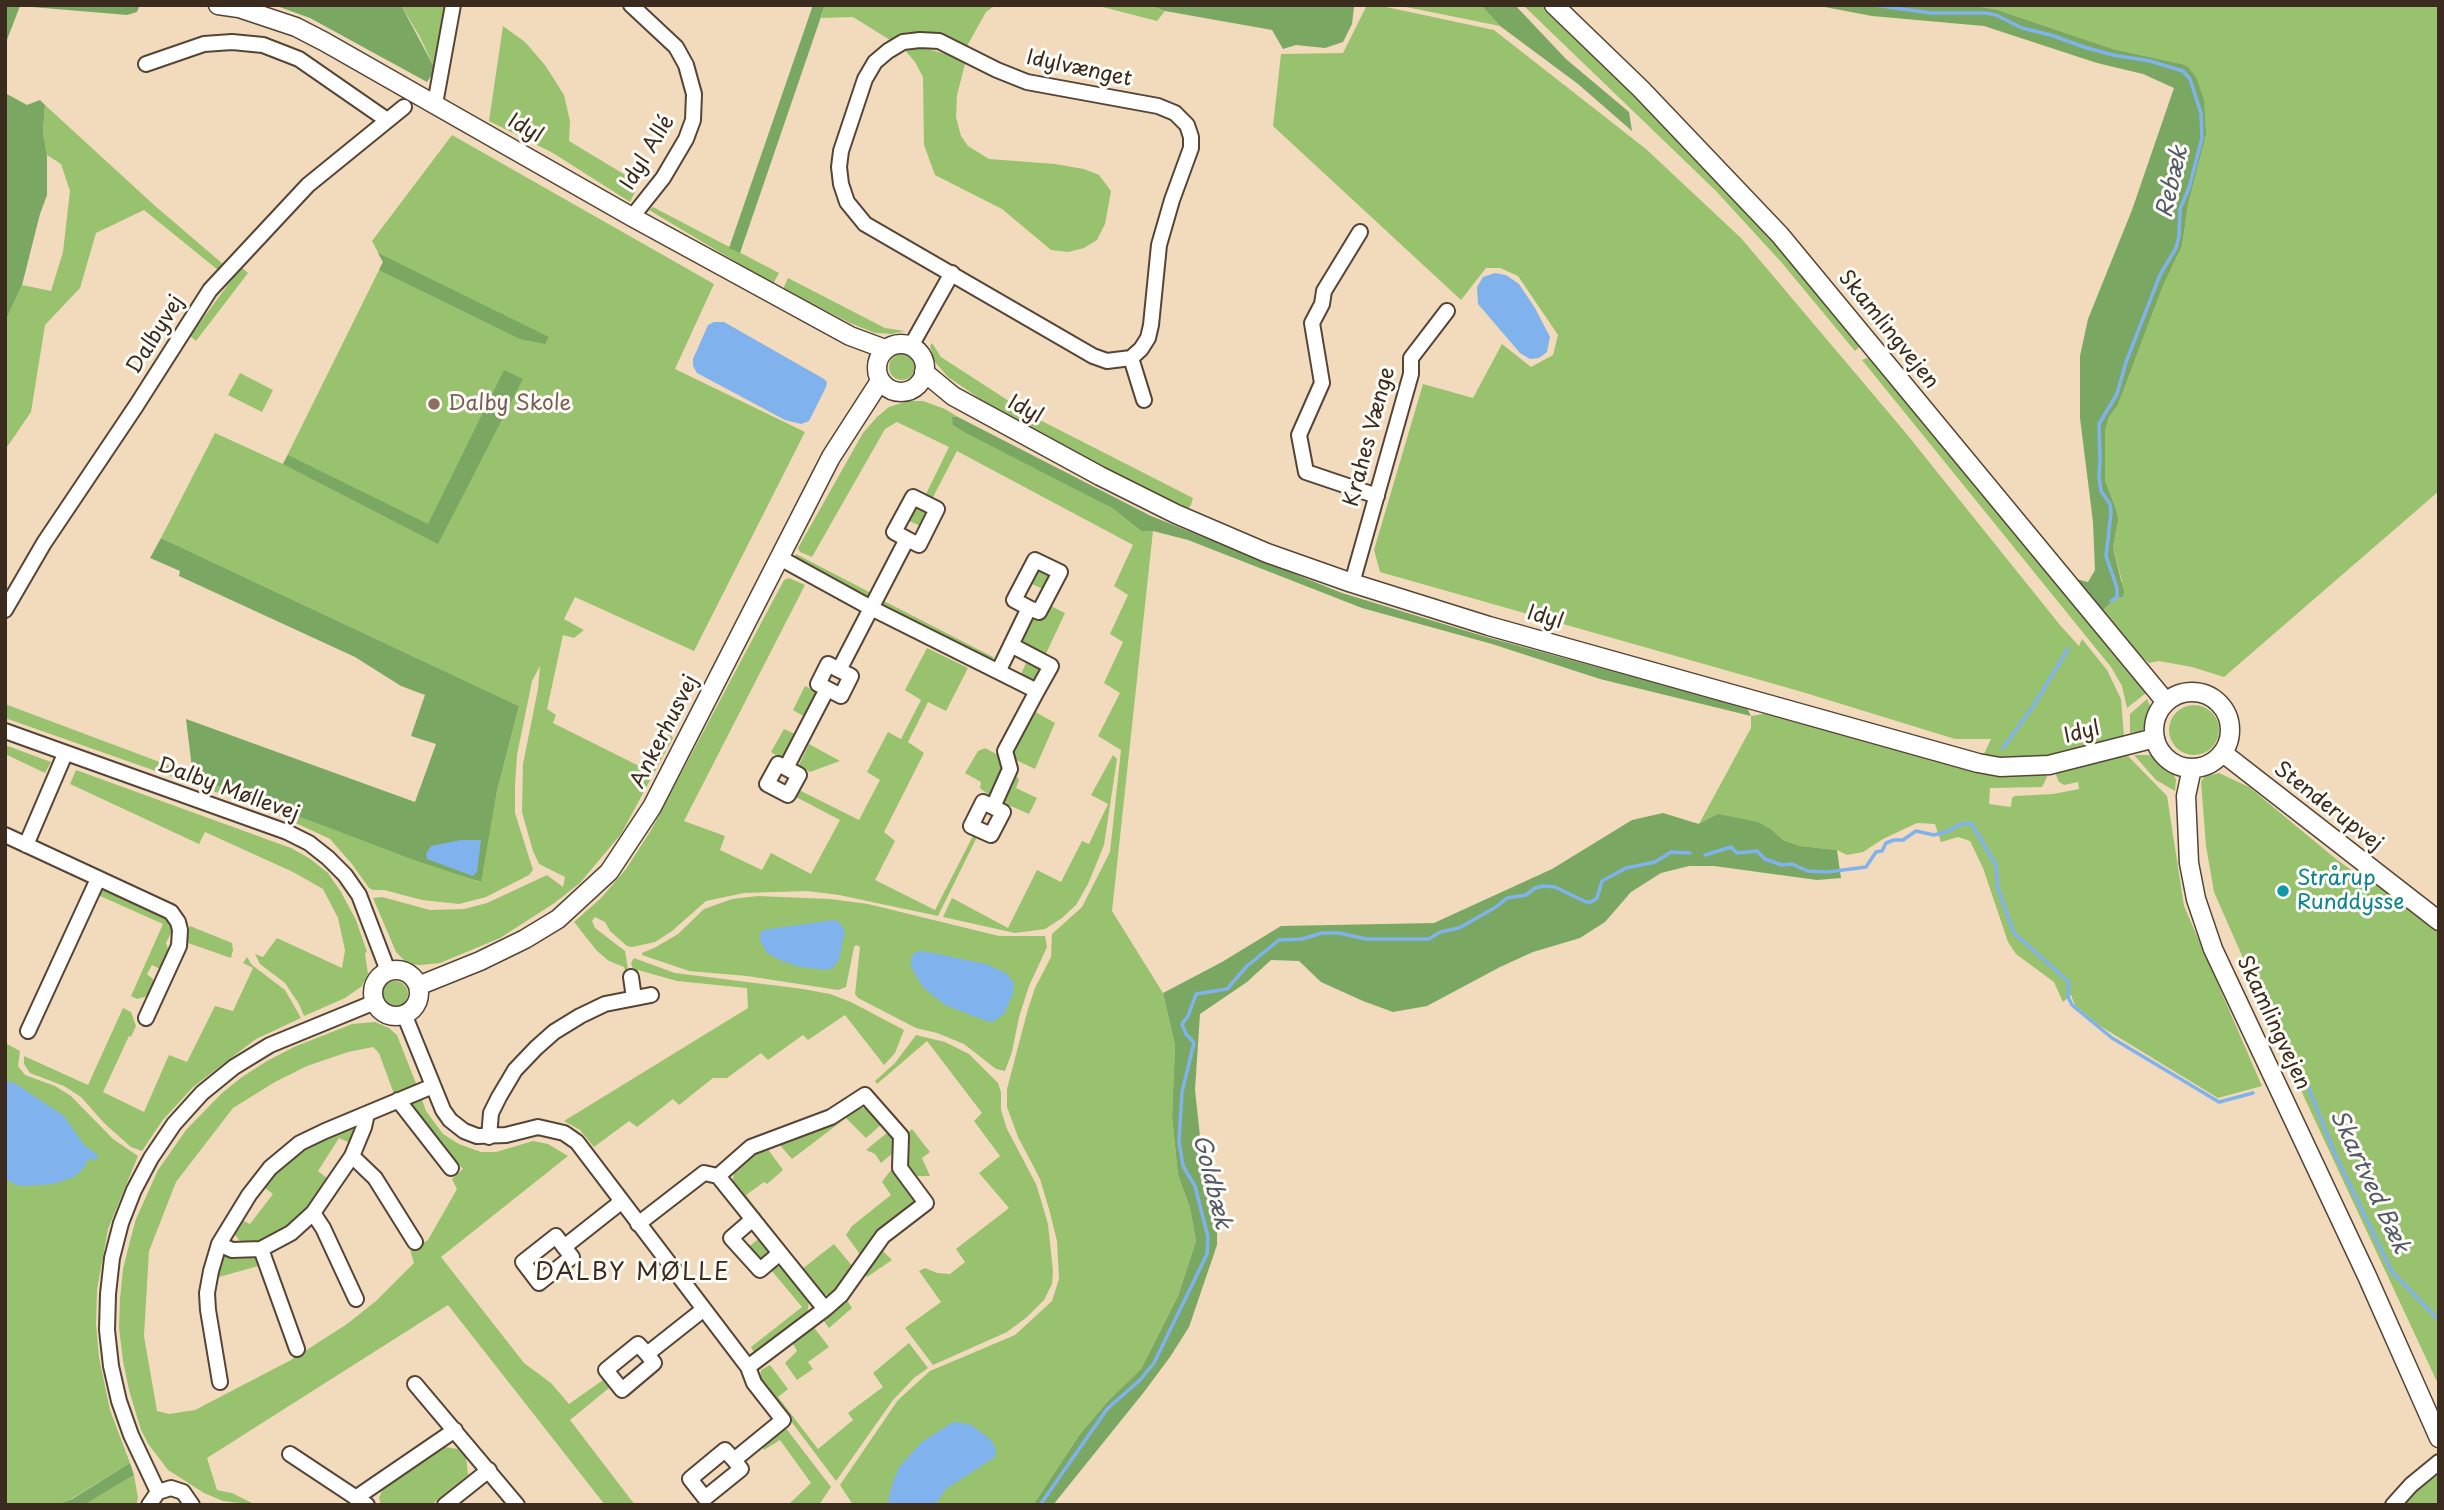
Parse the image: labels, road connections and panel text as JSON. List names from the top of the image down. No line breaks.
{"streets":{"street":["Idylvænget","Idyl","Idyl Allé","Skamlingvejen","Dalbyvej","Krahes Vænge","Ankerhusvej","Dalby Møllevej","Stenderupvej"]},"crossings":[["Idyl","Idyl Allé"],["Idyl","Skamlingvejen"],["Idyl","Krahes Vænge"],["Idyl","Ankerhusvej"],["Idyl","Stenderupvej"],["Skamlingvejen","Stenderupvej"],["Ankerhusvej","Dalby Møllevej"]],"districts":["DALBY MØLLE"],"water":["Rebæk","Goldbæk","Skartved Bæk"],"places":["Dalby Skole","Strårup Runddysse"]}
